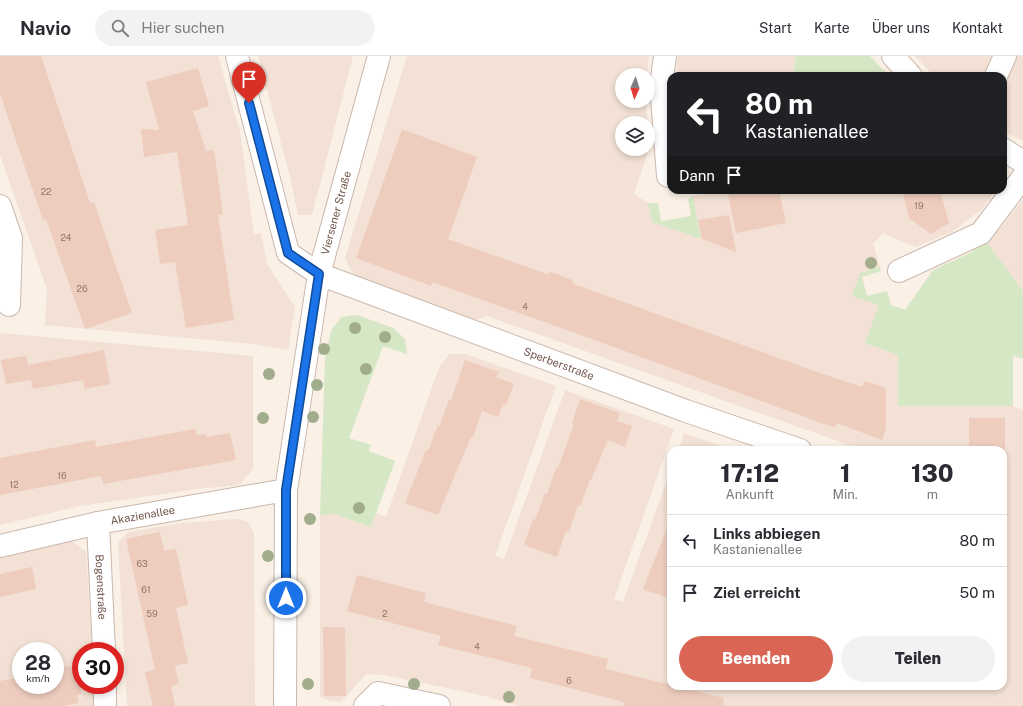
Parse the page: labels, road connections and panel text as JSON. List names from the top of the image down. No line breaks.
{"streets":{"street":["Viersener Straße","Sperberstraße","Akazienallee","Bogenstraße"]},"crossings":[["Viersener Straße","Sperberstraße"],["Viersener Straße","Akazienallee"],["Akazienallee","Bogenstraße"]],"house_numbers":["22","19","24","26","4","16","12","63","61","59","2","4","6"],"north":"bottom","page":{"header":"Navio","search":"Hier suchen","nav":["Start","Karte","Über uns","Kontakt"],"turn":["80 m","Kastanienallee"],"then":"Dann","eta":["17:12","Ankunft","1","Min.","130","m"],"list":[{"name":"Links abbiegen","note":"Kastanienallee","value":"80 m"},{"name":"Ziel erreicht","value":"50 m"}],"buttons":["Beenden","Teilen"],"speed":"28 km/h","limit":"30"}}
